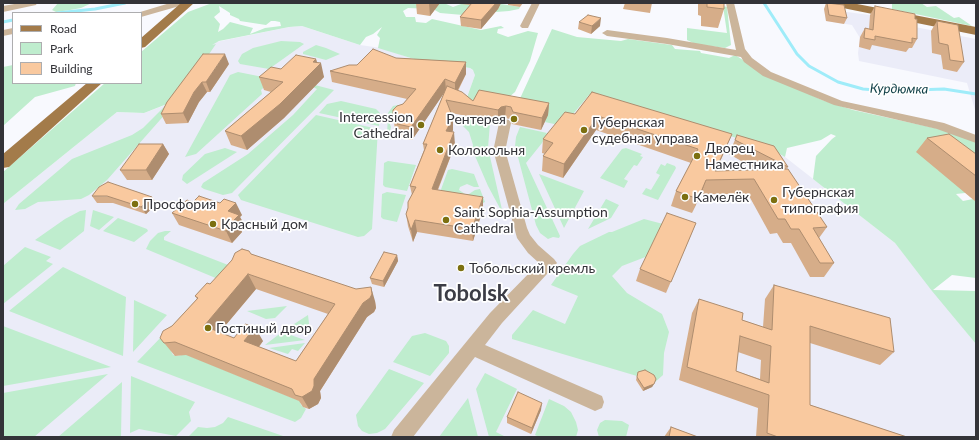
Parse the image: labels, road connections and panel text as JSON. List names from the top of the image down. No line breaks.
{"districts":["Tobolsk"],"water":["Курдюмка"],"places":["Рентерея","Intercession Cathedral","Губернская судебная управа","Колокольня","Дворец Наместника","Камелёк","Губернская типография","Просфория","Saint Sophia-Assumption Cathedral","Красный дом","Тобольский кремль","Гостиный двор"],"legend":["Road","Park","Building"]}
